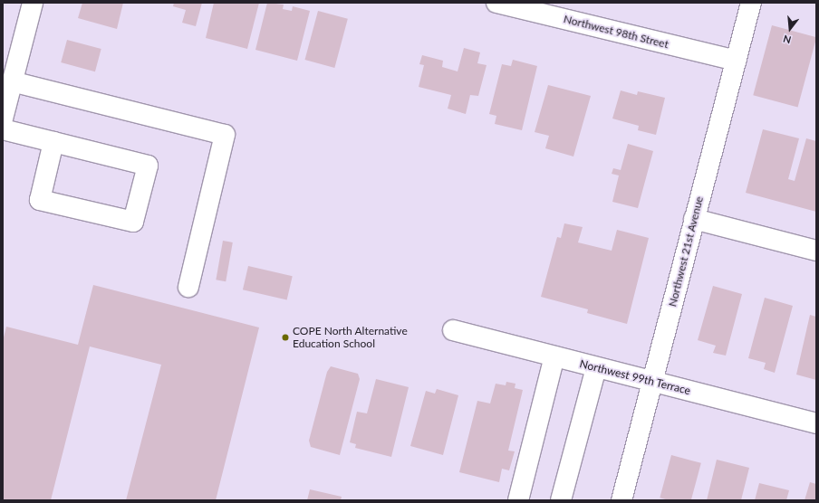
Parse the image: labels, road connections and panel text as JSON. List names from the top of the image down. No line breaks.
{"streets":{"street":["Northwest 98th Street","Northwest 21st Avenue","Northwest 99th Terrace"]},"crossings":[["Northwest 98th Street","Northwest 21st Avenue"],["Northwest 21st Avenue","Northwest 99th Terrace"]],"places":["COPE North Alternative Education School"],"north":"bottom"}
